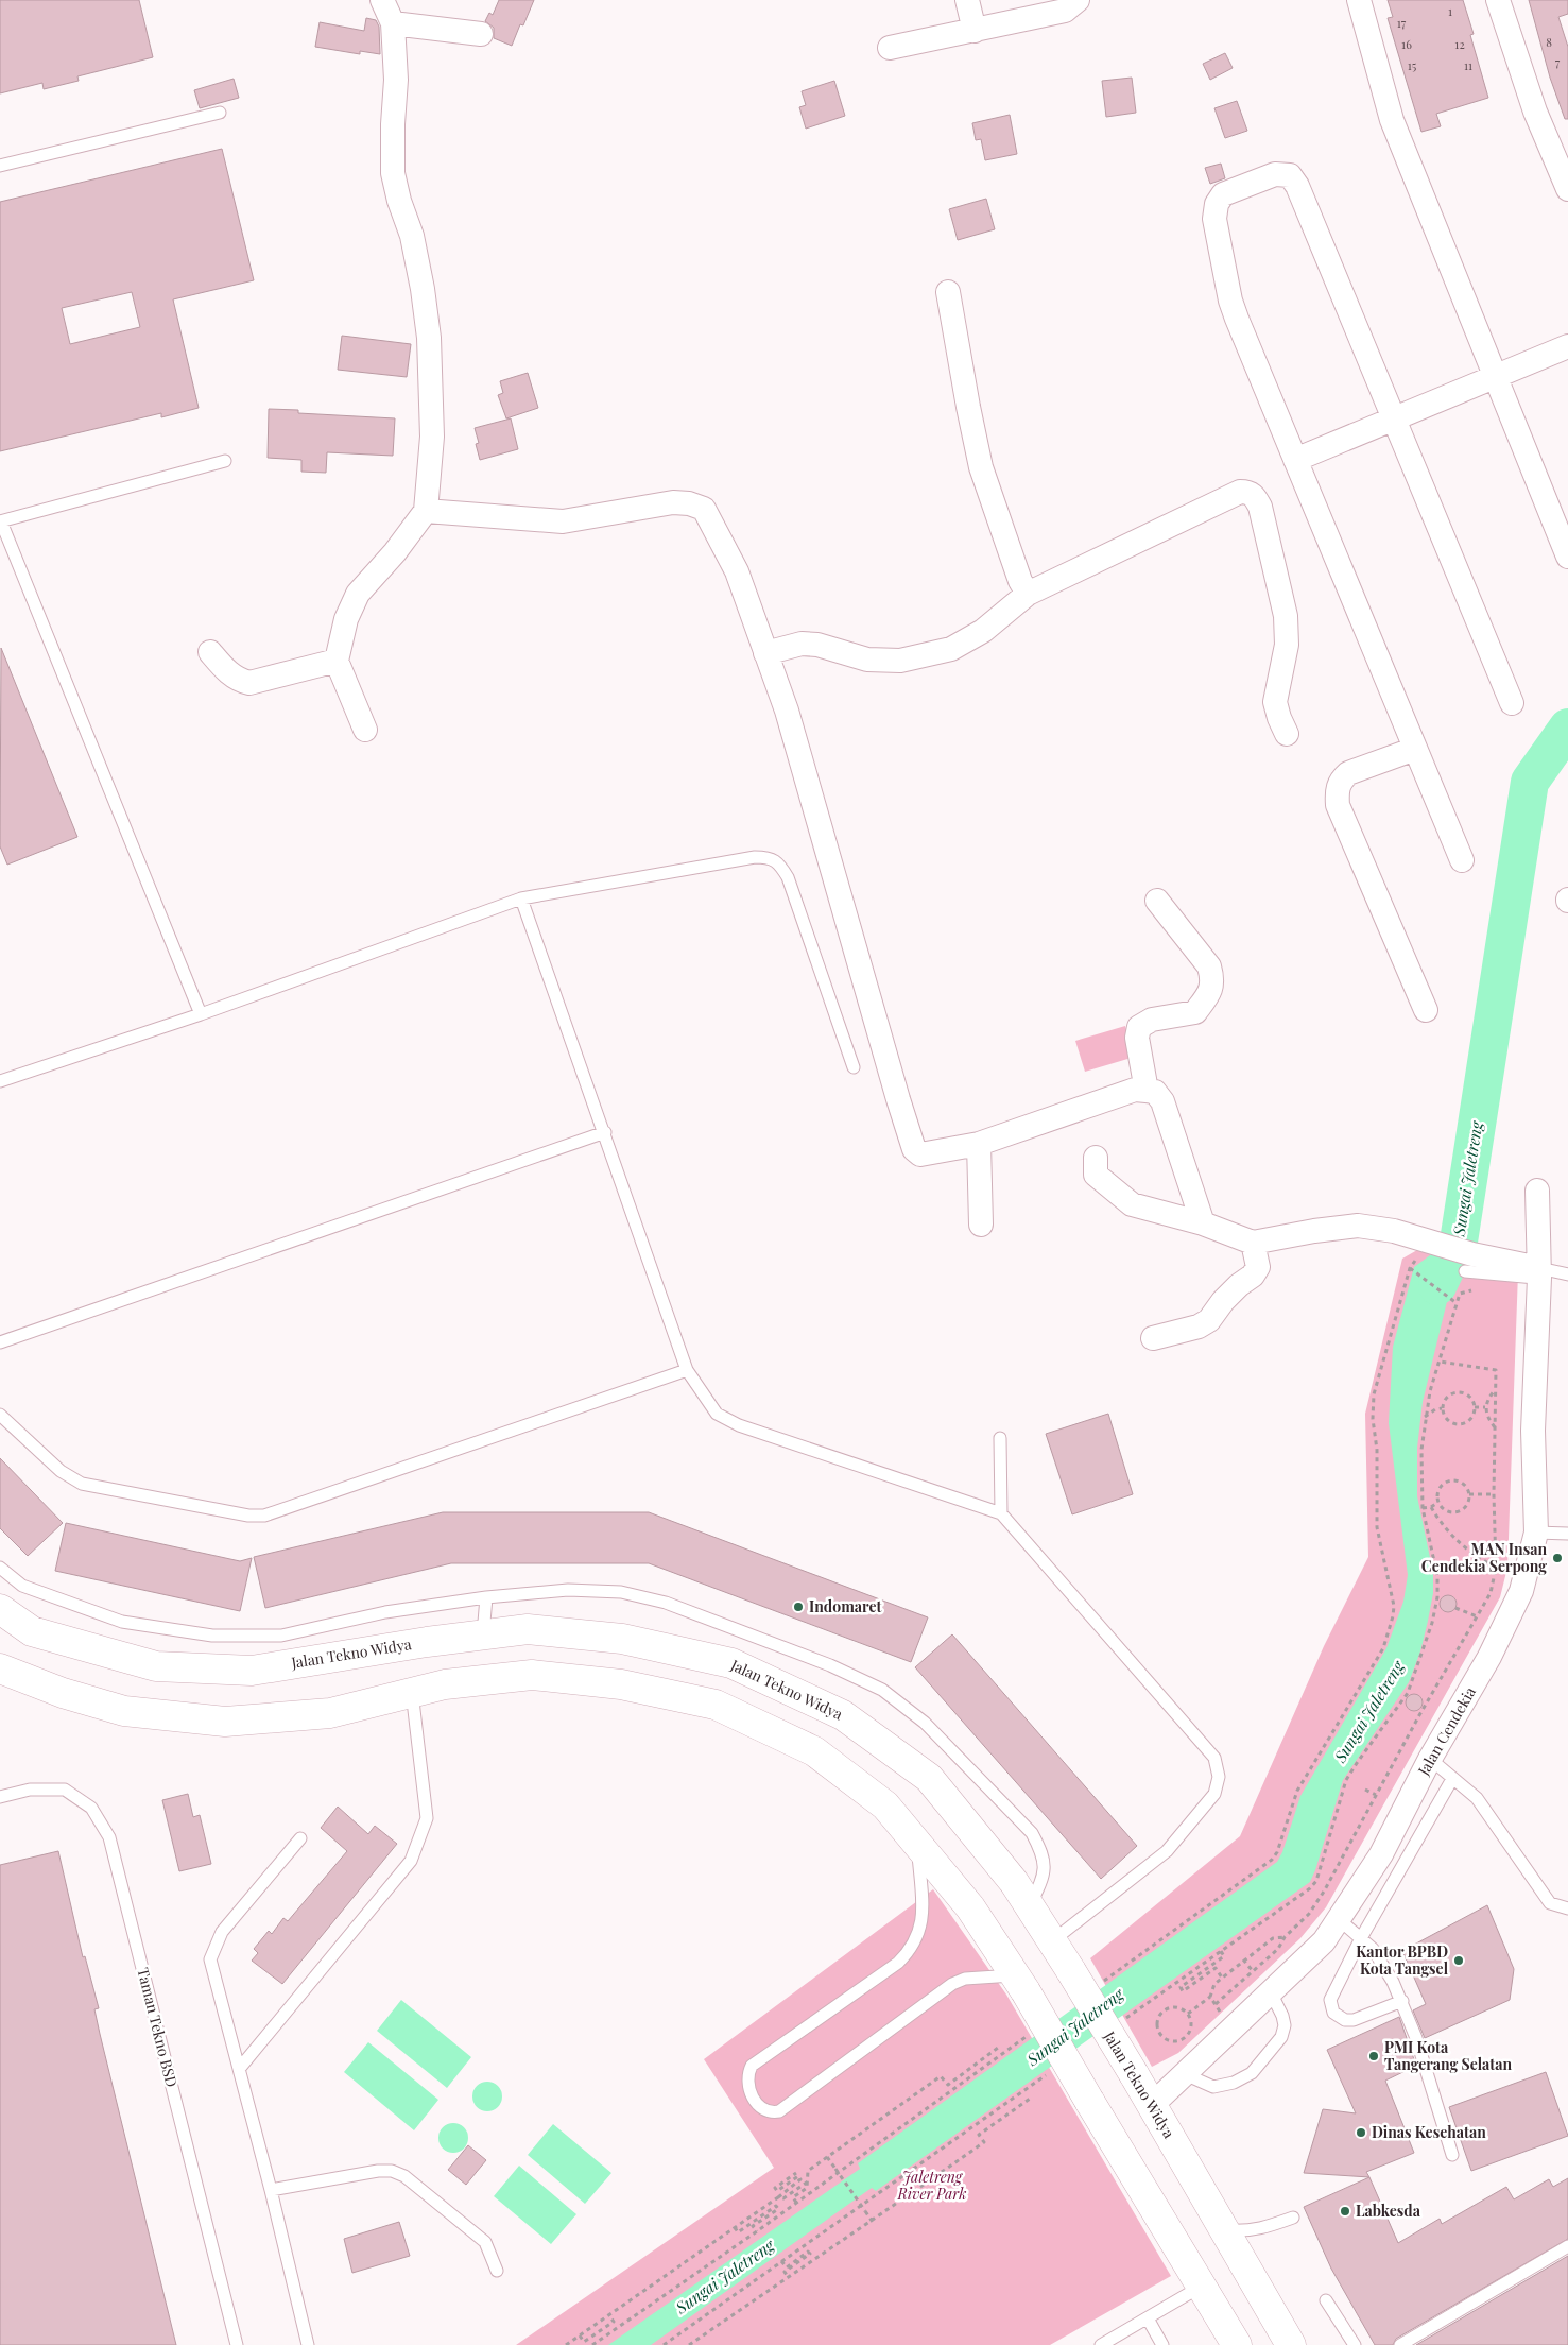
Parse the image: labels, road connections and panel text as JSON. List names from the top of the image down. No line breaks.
{"streets":{"main road":["Jalan Tekno Widya"],"street":["Jalan Cendekia"],"lane":["Taman Tekno BSD"]},"crossings":[["Jalan Tekno Widya","Jalan Cendekia"]],"water":["Sungai Jaletreng"],"parks":["Jaletreng River Park"],"places":["MAN Insan Cendekia Serpong","Indomaret","Kantor BPBD Kota Tangsel","PMI Kota Tangerang Selatan","Dinas Kesehatan","Labkesda"],"house_numbers":["1","17","8","16","12","7","15","11"]}
